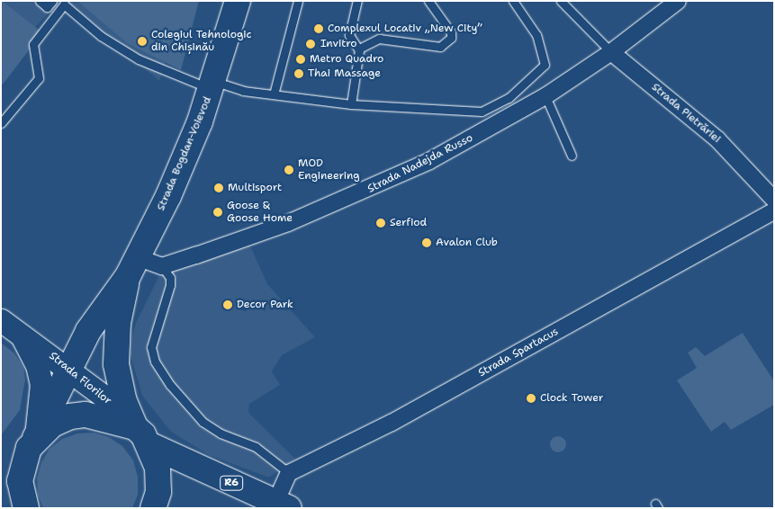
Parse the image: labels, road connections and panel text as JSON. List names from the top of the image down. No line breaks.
{"streets":{"main road":["Strada Bogdan-Voievod","Strada Florilor","R6"],"street":["Strada Pietrăriei","Strada Nadejda Russo","Strada Spartacus"]},"crossings":[["Strada Pietrăriei","Strada Nadejda Russo"],["Strada Bogdan-Voievod","Strada Florilor"],["Strada Bogdan-Voievod","R6"],["Strada Florilor","R6"]],"places":["Complexul Locativ „New City”","Colegiul Tehnologic din Chișinău","Invitro","Metro Quadro","Thai Massage","MOD Engineering","Multisport","Goose & Goose Home","Serfiod","Avalon Club","Decor Park","Clock Tower"]}
